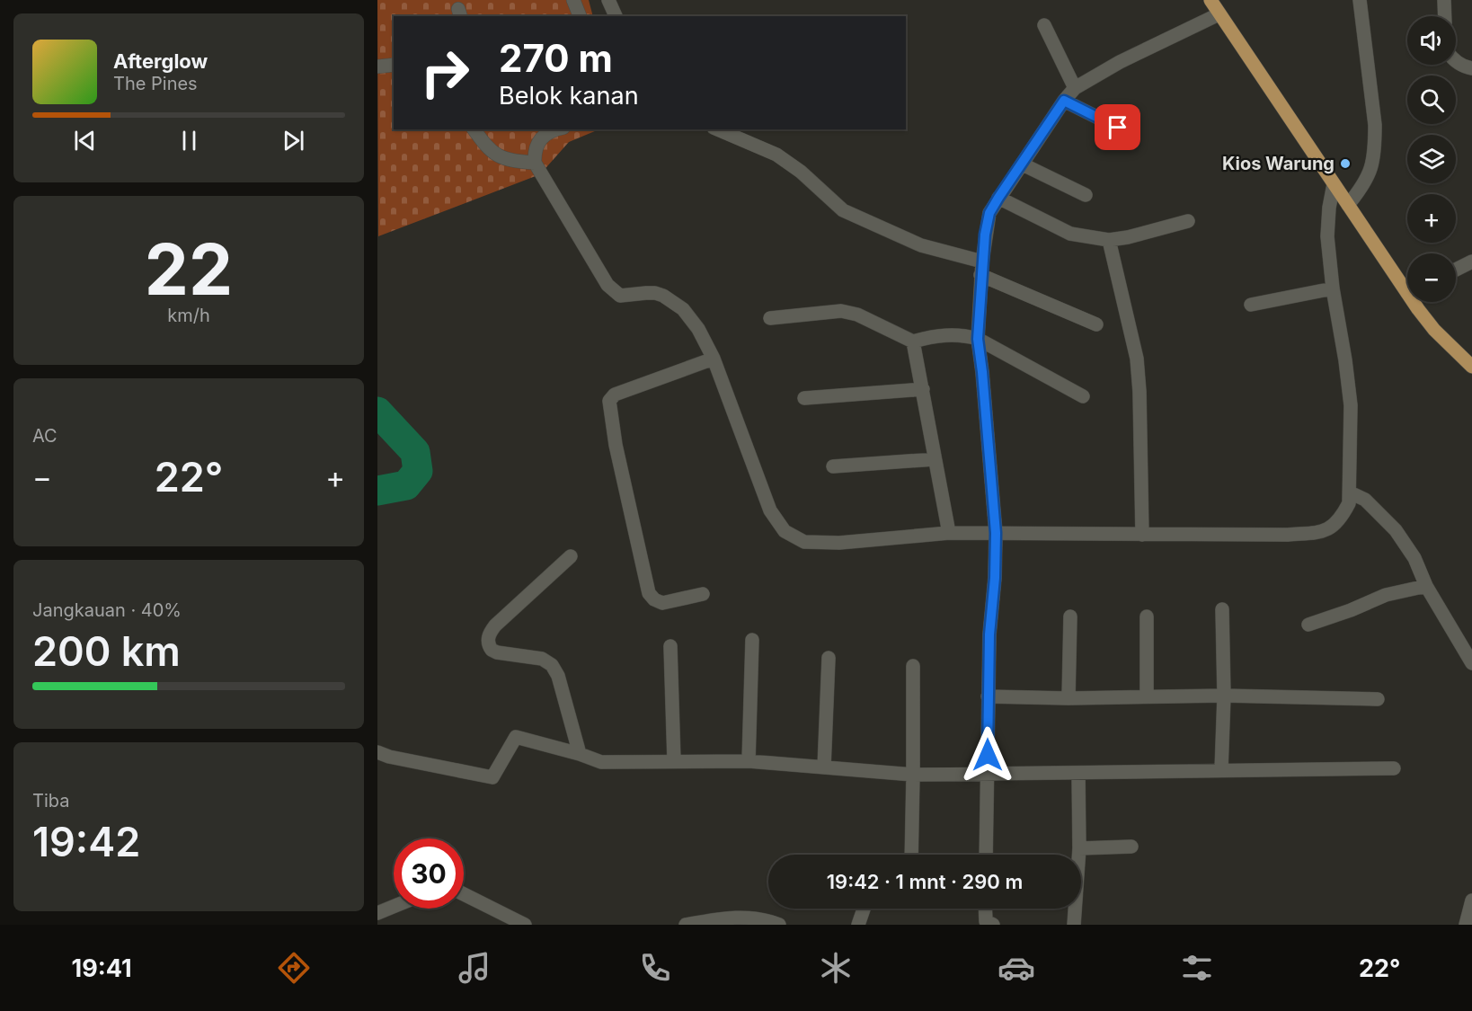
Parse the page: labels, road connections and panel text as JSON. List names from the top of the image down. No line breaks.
{"places":["Kios Warung"],"page":{"map_buttons":["+","−"],"turn":["270 m","Belok kanan"],"song":["Afterglow","The Pines"],"tile":[["22","km/h"],"AC",["Jangkauan · 40%","200 km"],["Tiba","19:42"]],"heat":["−","22°","+"],"limit":"30","trip":"19:42 · 1 mnt · 290 m","tabs":["19:41","22°"]}}
